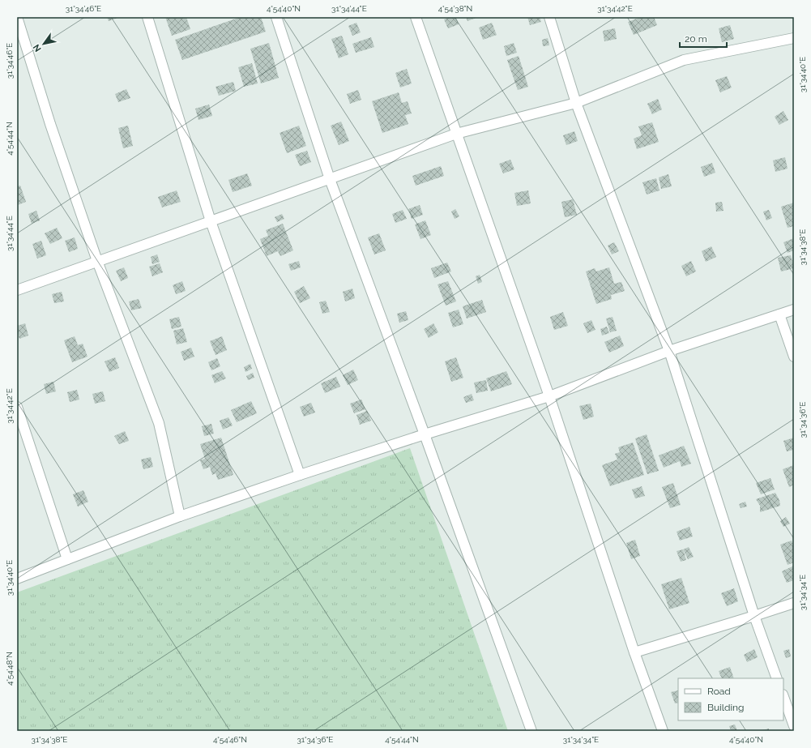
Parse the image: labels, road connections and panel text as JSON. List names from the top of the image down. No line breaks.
{"legend":["Road","Building"],"scale_bar":"20 m","north":"bottom left","coordinates":["31°34'46\"E","4°54'40\"N","31°34'44\"E","4°54'38\"N","31°34'42\"E","31°34'40\"E","4°54'44\"N","31°34'38\"E","31°34'36\"E","31°34'34\"E","4°54'48\"N","4°54'46\"N"]}
